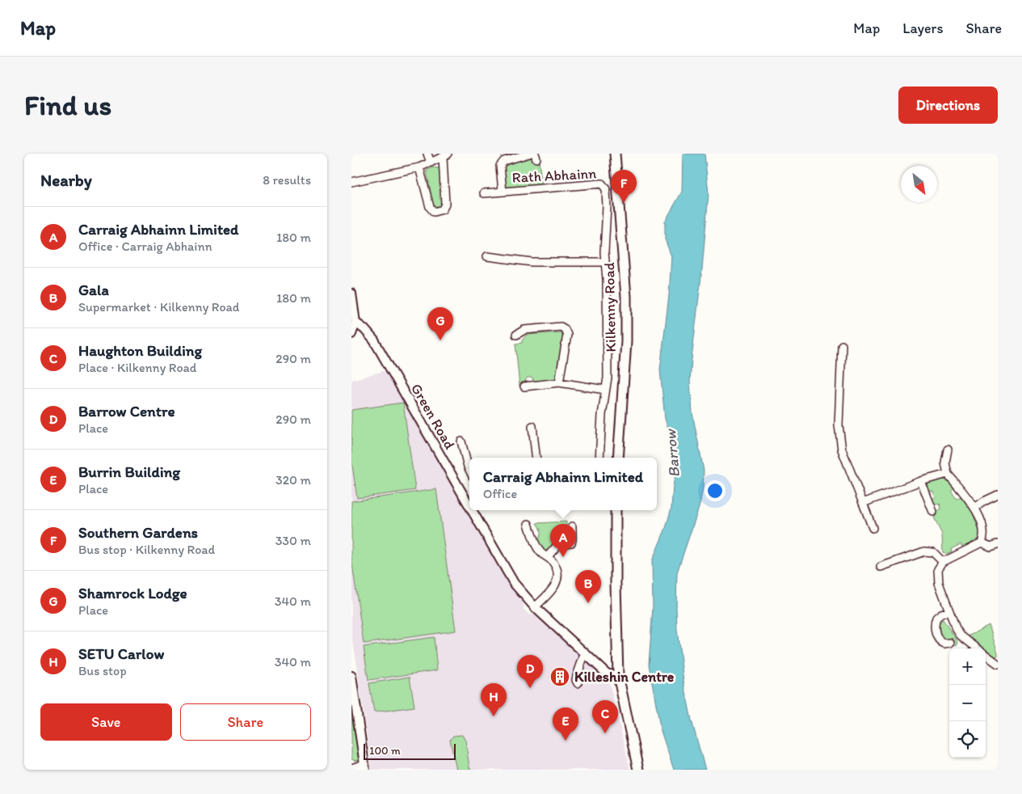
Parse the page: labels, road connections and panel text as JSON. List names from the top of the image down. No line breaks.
{"streets":{"main road":["Kilkenny Road"],"street":["Rath Abhainn","Green Road"]},"water":["Barrow"],"places":{"building":["Killeshin Centre"]},"scale_bar":"100 m","north":"bottom right","page":{"header":"Map","nav":["Map","Layers","Share"],"buttons":["Directions",["Save","Share"]],"title":"Find us","heading":["Nearby","8 results"],"pins":["F","G","A","B","D","H","C","E"],"list":[{"mark":"A","name":"Carraig Abhainn Limited","note":"Office · Carraig Abhainn","value":"180 m"},{"mark":"B","name":"Gala","note":"Supermarket · Kilkenny Road","value":"180 m"},{"mark":"C","name":"Haughton Building","note":"Place · Kilkenny Road","value":"290 m"},{"mark":"D","name":"Barrow Centre","note":"Place","value":"290 m"},{"mark":"E","name":"Burrin Building","note":"Place","value":"320 m"},{"mark":"F","name":"Southern Gardens","note":"Bus stop · Kilkenny Road","value":"330 m"},{"mark":"G","name":"Shamrock Lodge","note":"Place","value":"340 m"},{"mark":"H","name":"SETU Carlow","note":"Bus stop","value":"340 m"}],"popup":["Carraig Abhainn Limited","Office"],"map_buttons":["+","−"],"scale":"100 m"}}
